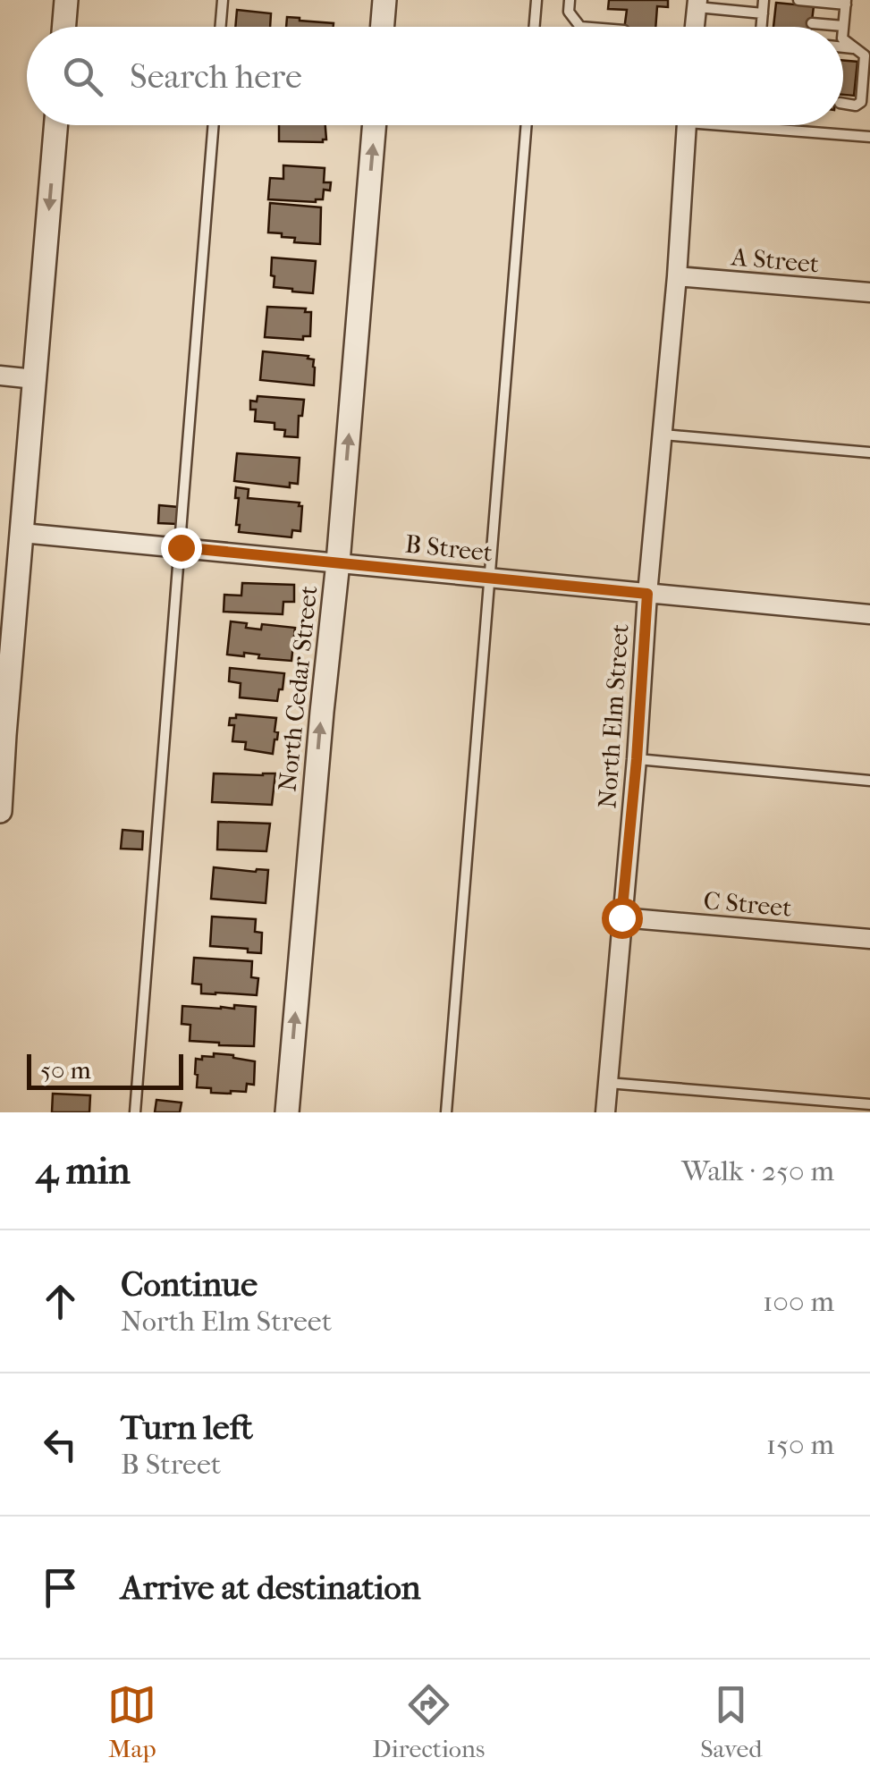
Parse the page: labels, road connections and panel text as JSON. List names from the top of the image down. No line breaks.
{"streets":{"street":["A Street","B Street","North Cedar Street","North Elm Street","C Street"]},"crossings":[["A Street","North Elm Street"],["B Street","North Cedar Street"],["B Street","North Elm Street"],["North Elm Street","C Street"]],"one_way":["North Cedar Street"],"scale_bar":"50 m","page":{"search":"Search here","scale":"50 m","heading":["4 min","Walk · 250 m"],"list":[["Continue","North Elm Street","100 m"],["Turn left","B Street","150 m"],"Arrive at destination"],"nav":["Map","Directions","Saved"]}}
